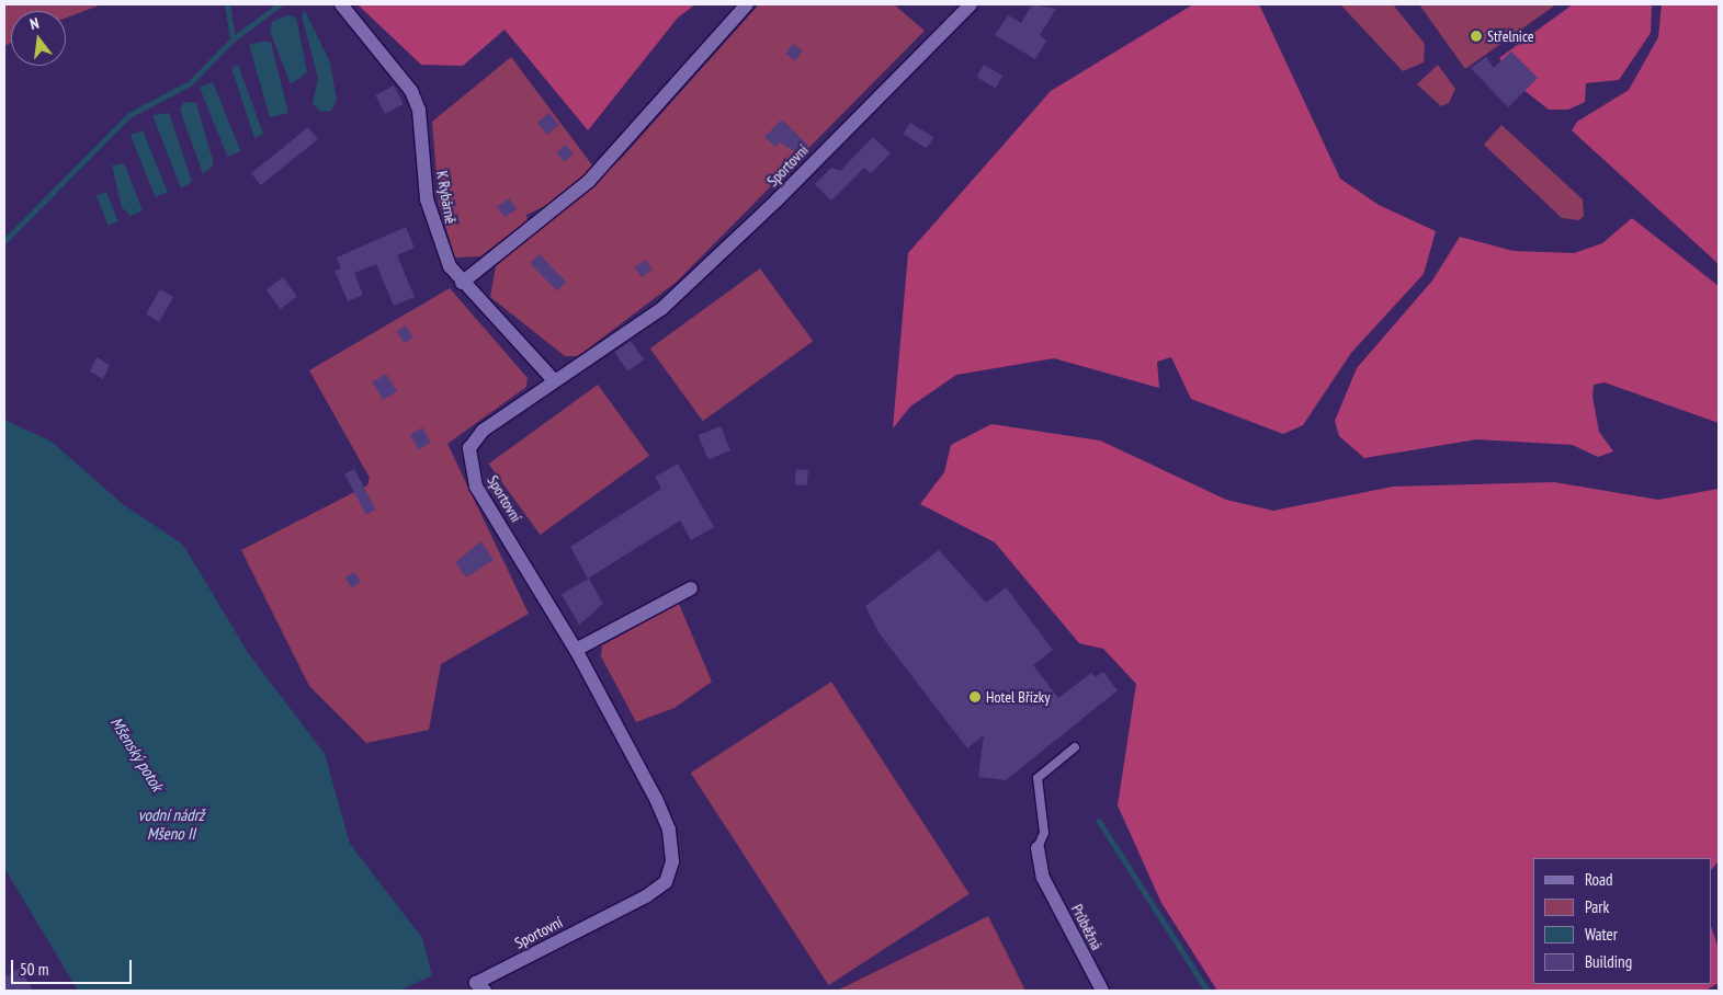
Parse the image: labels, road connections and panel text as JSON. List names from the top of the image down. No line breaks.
{"streets":{"street":["Sportovní","K Rybárně","Průběžná"]},"crossings":[["Sportovní","K Rybárně"]],"water":["Mšenský potok","vodní nádrž Mšeno II"],"places":["Střelnice","Hotel Břízky"],"legend":["Road","Park","Water","Building"],"scale_bar":"50 m","north":"top"}
